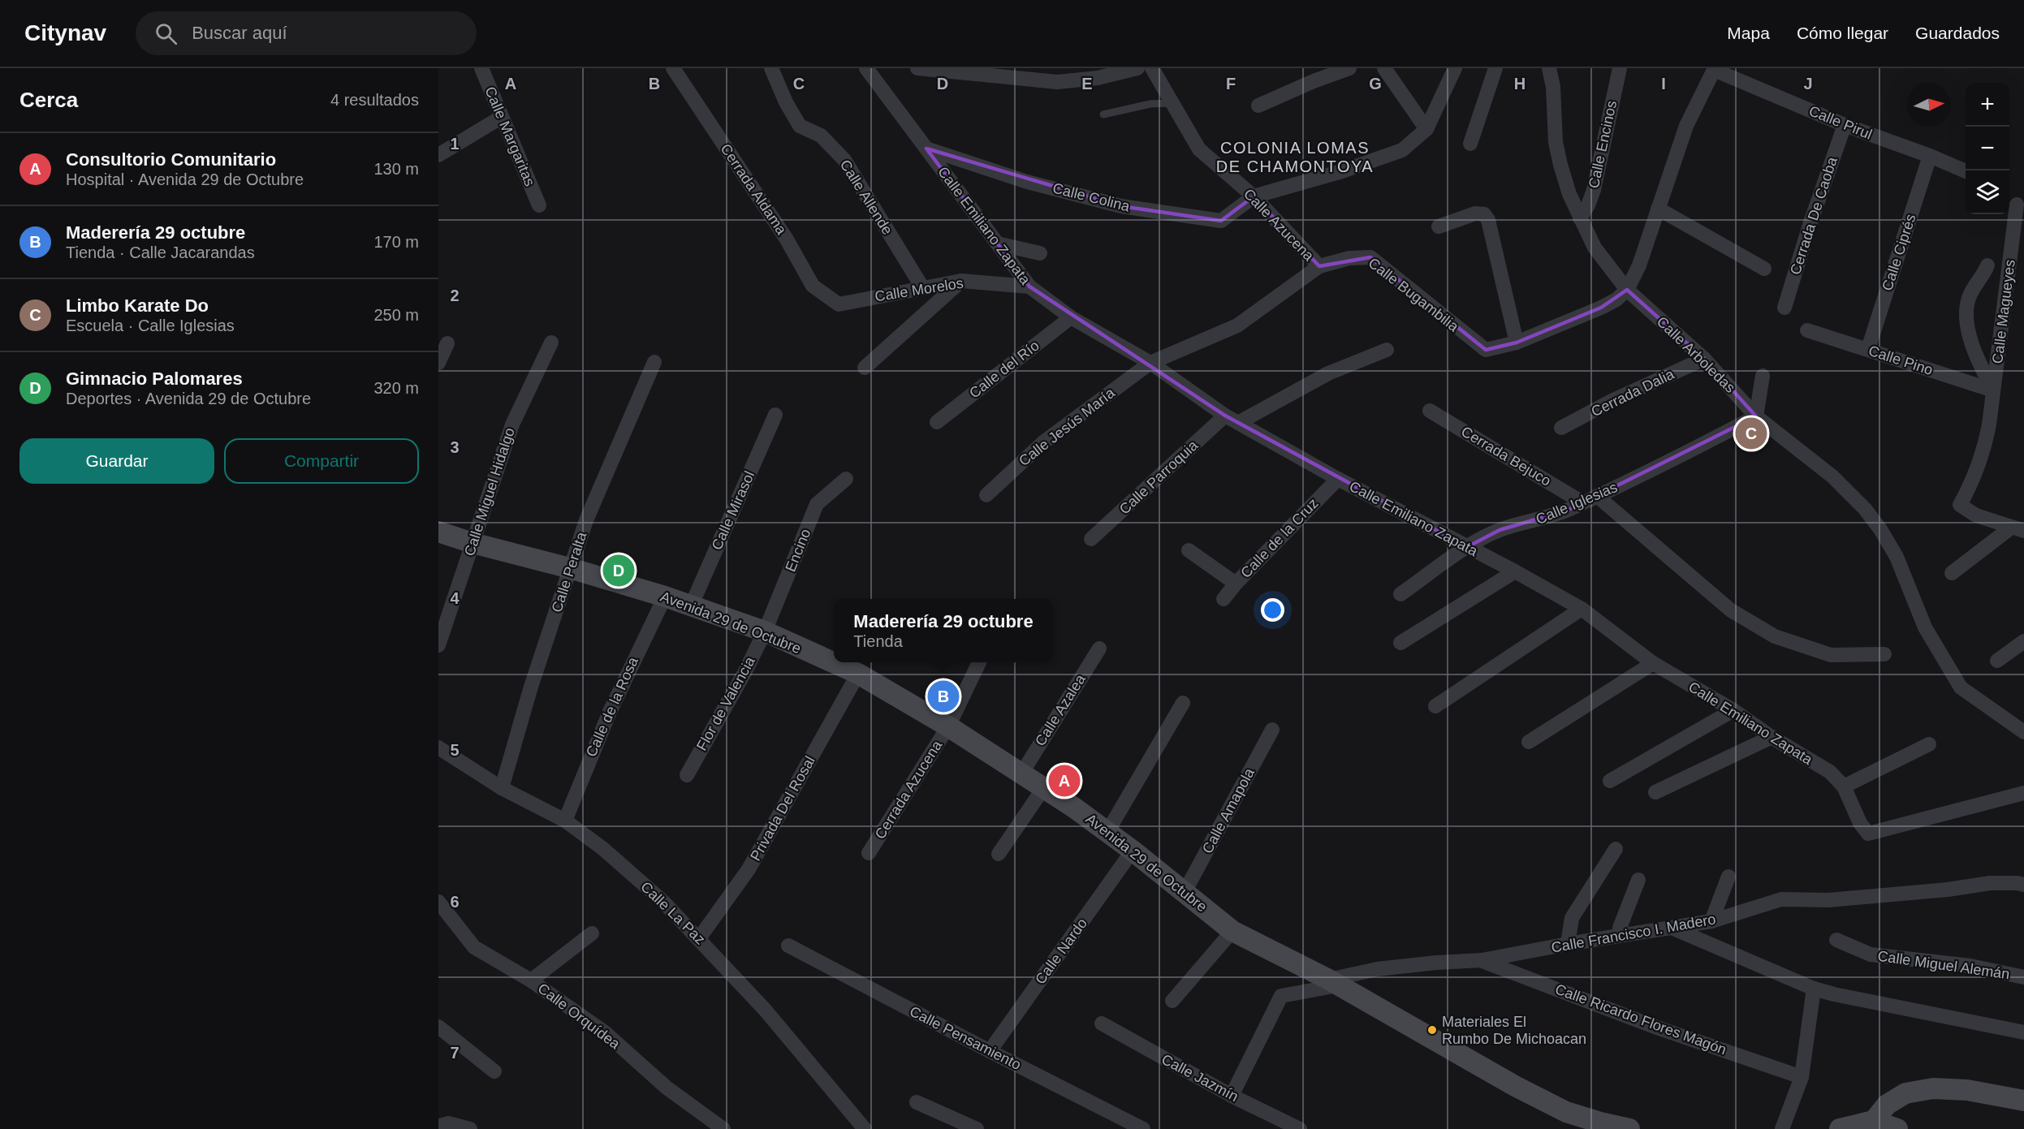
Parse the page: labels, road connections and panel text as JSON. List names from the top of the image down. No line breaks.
{"streets":{"street":["Calle Pirul","Calle Margaritas","Calle Encinos","Cerrada Aldama","Calle Allende","Calle Colina","Cerrada De Caoba","Calle Azucena","Calle Emiliano Zapata","Calle Ciprés","Calle Morelos","Calle Bugambilia","Calle Magueyes","Calle Arboledas","Calle Pino","Calle del Río","Cerrada Dalia","Calle Jesús María","Cerrada Bejuco","Calle Parroquia","Calle Miguel Hidalgo","Calle Iglesias","Calle Mirasol","Calle de la Cruz","Encino","Calle Peralta","Avenida 29 de Octubre","Flor de Valencia","Calle de la Rosa","Calle Azalea","Cerrada Azucena","Privada Del Rosal","Calle Amapola","Calle La Paz","Calle Francisco I. Madero","Calle Nardo","Calle Miguel Alemán","Calle Orquídea","Calle Ricardo Flores Magón","Calle Pensamiento","Calle Jazmín"]},"crossings":[["Calle Pirul","Cerrada De Caoba"],["Calle Pirul","Calle Ciprés"],["Calle Pirul","Calle Bugambilia"],["Calle Pirul","Calle Arboledas"],["Calle Encinos","Calle Arboledas"],["Cerrada Aldama","Calle Morelos"],["Calle Allende","Calle Morelos"],["Calle Colina","Calle Azucena"],["Calle Colina","Calle Emiliano Zapata"],["Calle Azucena","Calle Bugambilia"],["Calle Emiliano Zapata","Calle Morelos"],["Calle Emiliano Zapata","Calle Bugambilia"],["Calle Emiliano Zapata","Calle del Río"],["Calle Emiliano Zapata","Calle Jesús María"],["Calle Emiliano Zapata","Calle Parroquia"],["Calle Emiliano Zapata","Calle Iglesias"],["Calle Emiliano Zapata","Calle de la Cruz"],["Calle Ciprés","Calle Pino"],["Calle Bugambilia","Calle Arboledas"],["Calle Bugambilia","Calle Jesús María"],["Calle Magueyes","Calle Pino"],["Calle Arboledas","Cerrada Dalia"],["Calle Arboledas","Calle Iglesias"],["Cerrada Bejuco","Calle Iglesias"],["Calle Miguel Hidalgo","Avenida 29 de Octubre"],["Calle Mirasol","Avenida 29 de Octubre"],["Encino","Avenida 29 de Octubre"],["Encino","Flor de Valencia"],["Calle Peralta","Avenida 29 de Octubre"],["Calle Peralta","Calle La Paz"],["Avenida 29 de Octubre","Flor de Valencia"],["Avenida 29 de Octubre","Calle de la Rosa"],["Avenida 29 de Octubre","Calle Azalea"],["Avenida 29 de Octubre","Cerrada Azucena"],["Avenida 29 de Octubre","Privada Del Rosal"],["Avenida 29 de Octubre","Calle Amapola"],["Avenida 29 de Octubre","Calle Francisco I. Madero"],["Avenida 29 de Octubre","Calle Nardo"],["Calle de la Rosa","Calle La Paz"],["Privada Del Rosal","Calle La Paz"],["Calle Francisco I. Madero","Calle Ricardo Flores Magón"],["Calle Francisco I. Madero","Calle Jazmín"],["Calle Nardo","Calle Pensamiento"]],"districts":["COLONIA LOMAS DE CHAMONTOYA"],"places":["Materiales El Rumbo De Michoacan"],"north":"right","page":{"header":"Citynav","search":"Buscar aquí","nav":["Mapa","Cómo llegar","Guardados"],"heading":["Cerca","4 resultados"],"map_buttons":["+","−"],"list":[{"mark":"A","name":"Consultorio Comunitario","note":"Hospital · Avenida 29 de Octubre","value":"130 m"},{"mark":"B","name":"Maderería 29 octubre","note":"Tienda · Calle Jacarandas","value":"170 m"},{"mark":"C","name":"Limbo Karate Do","note":"Escuela · Calle Iglesias","value":"250 m"},{"mark":"D","name":"Gimnacio Palomares","note":"Deportes · Avenida 29 de Octubre","value":"320 m"}],"pins":["C","D","B","A"],"buttons":["Guardar","Compartir"],"popup":["Maderería 29 octubre","Tienda"]},"grid":{"columns":["A","B","C","D","E","F","G","H","I","J"],"rows":["1","2","3","4","5","6","7"]}}
